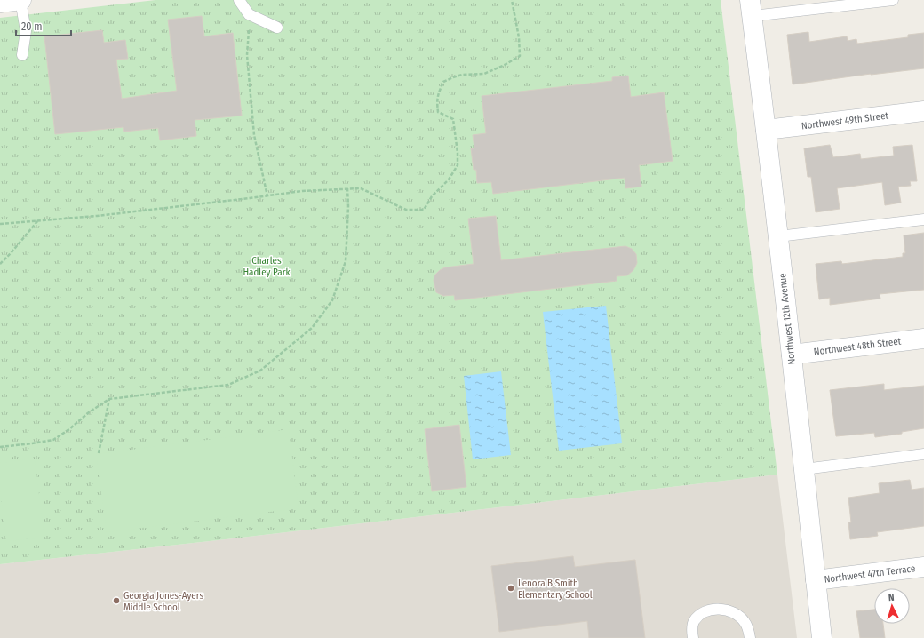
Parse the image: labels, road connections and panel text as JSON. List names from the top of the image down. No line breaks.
{"streets":{"main road":["Northwest 49th Street","Northwest 12th Avenue","Northwest 48th Street","Northwest 47th Terrace"]},"crossings":[["Northwest 49th Street","Northwest 12th Avenue"],["Northwest 12th Avenue","Northwest 48th Street"],["Northwest 12th Avenue","Northwest 47th Terrace"]],"parks":["Charles Hadley Park"],"places":["Lenora B Smith Elementary School","Georgia Jones-Ayers Middle School"],"scale_bar":"20 m","north":"top"}
